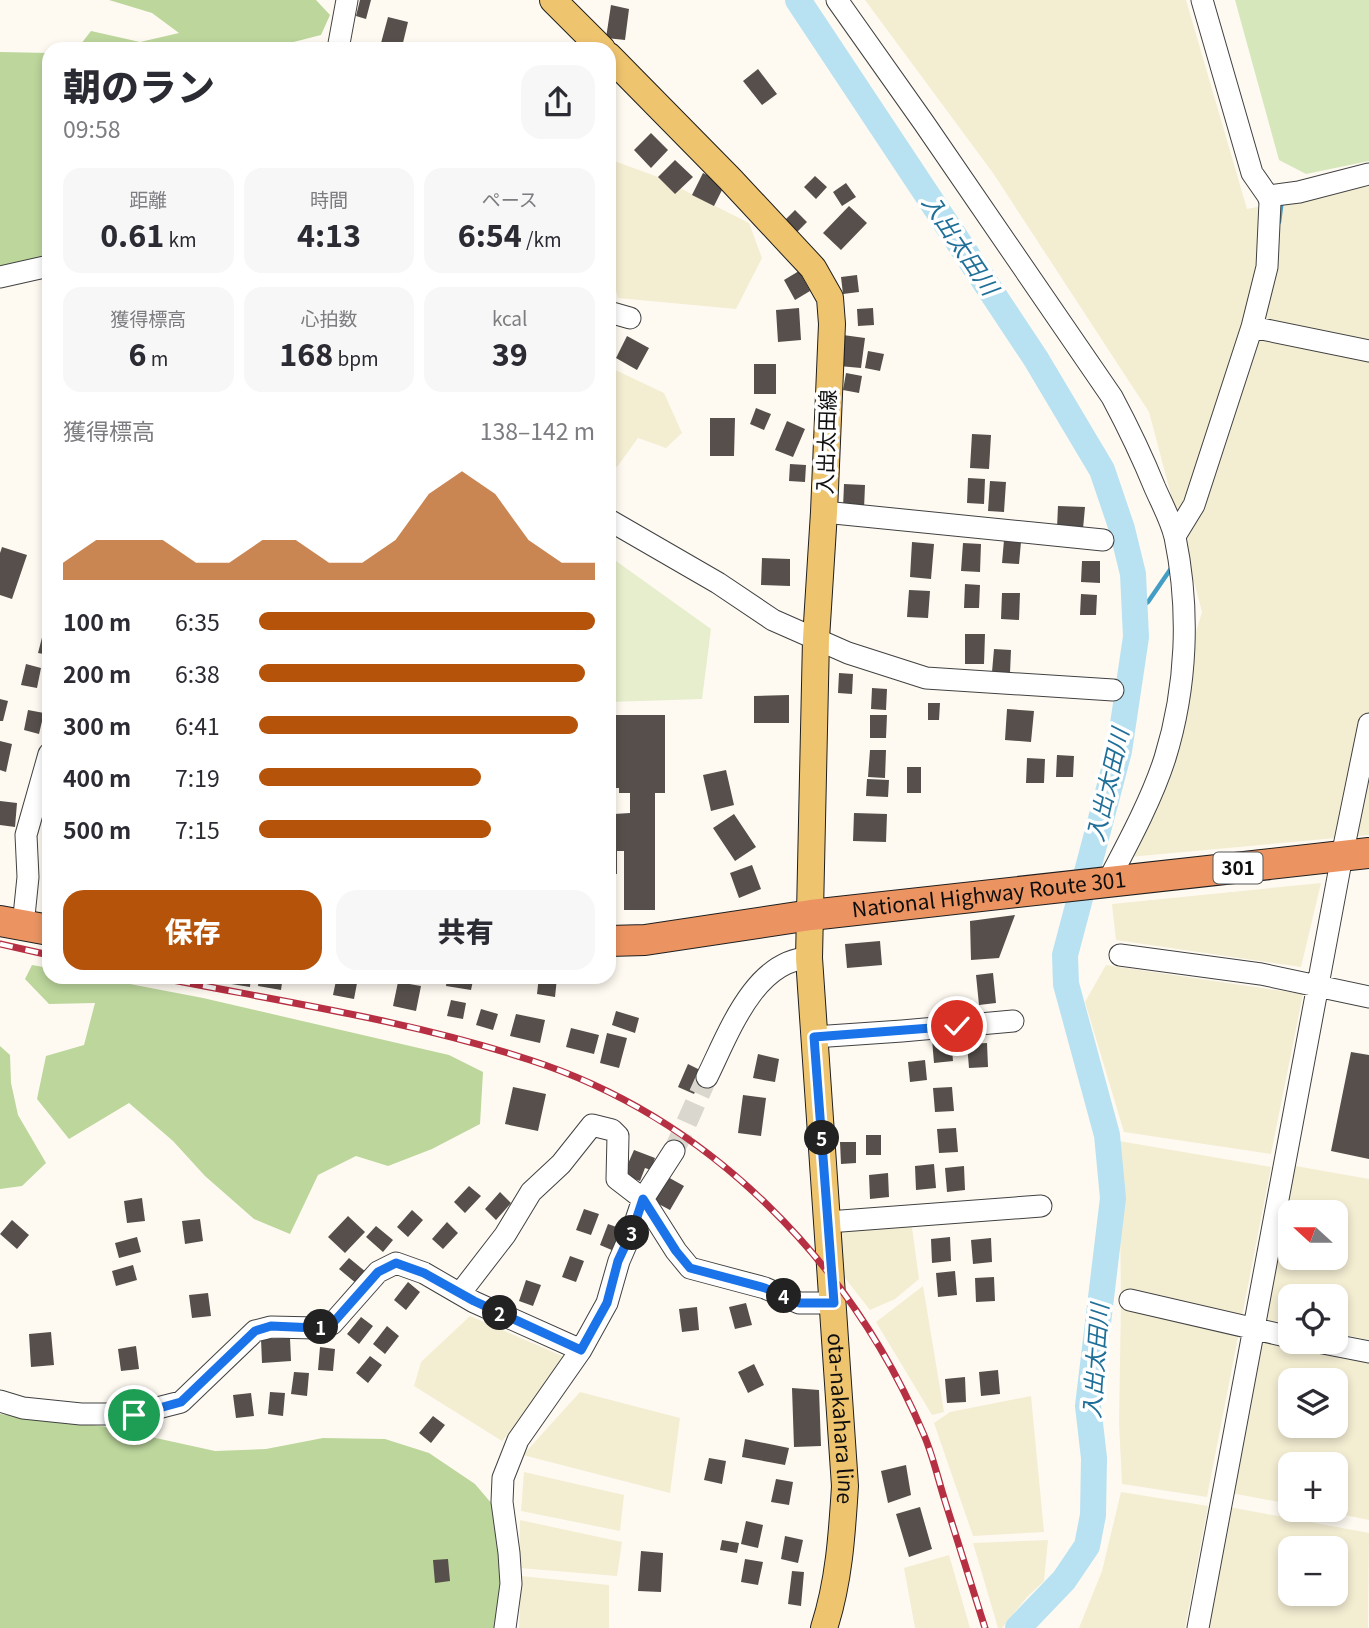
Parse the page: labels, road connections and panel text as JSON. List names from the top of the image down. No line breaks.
{"streets":{"highway":["301","National Highway Route 301"],"main road":["入出太田線","ota-nakahara line"]},"crossings":[["入出太田線","National Highway Route 301"],["入出太田線","ota-nakahara line"],["National Highway Route 301","ota-nakahara line"]],"water":["入出太田川"],"north":"left","page":{"heading":["朝のラン","09:58"],"stats":[["距離","0.61 km"],["時間","4:13"],["ペース","6:54 /km"],["獲得標高","6 m"],["心拍数","168 bpm"],["kcal","39"]],"chart":["獲得標高","138–142 m"],"list":[{"name":"100 m","note":"6:35"},{"name":"200 m","note":"6:38"},{"name":"300 m","note":"6:41"},{"name":"400 m","note":"7:19"},{"name":"500 m","note":"7:15"}],"buttons":["保存","共有"],"pins":["5","3","4","2","1"],"map_buttons":["+","−"]}}
